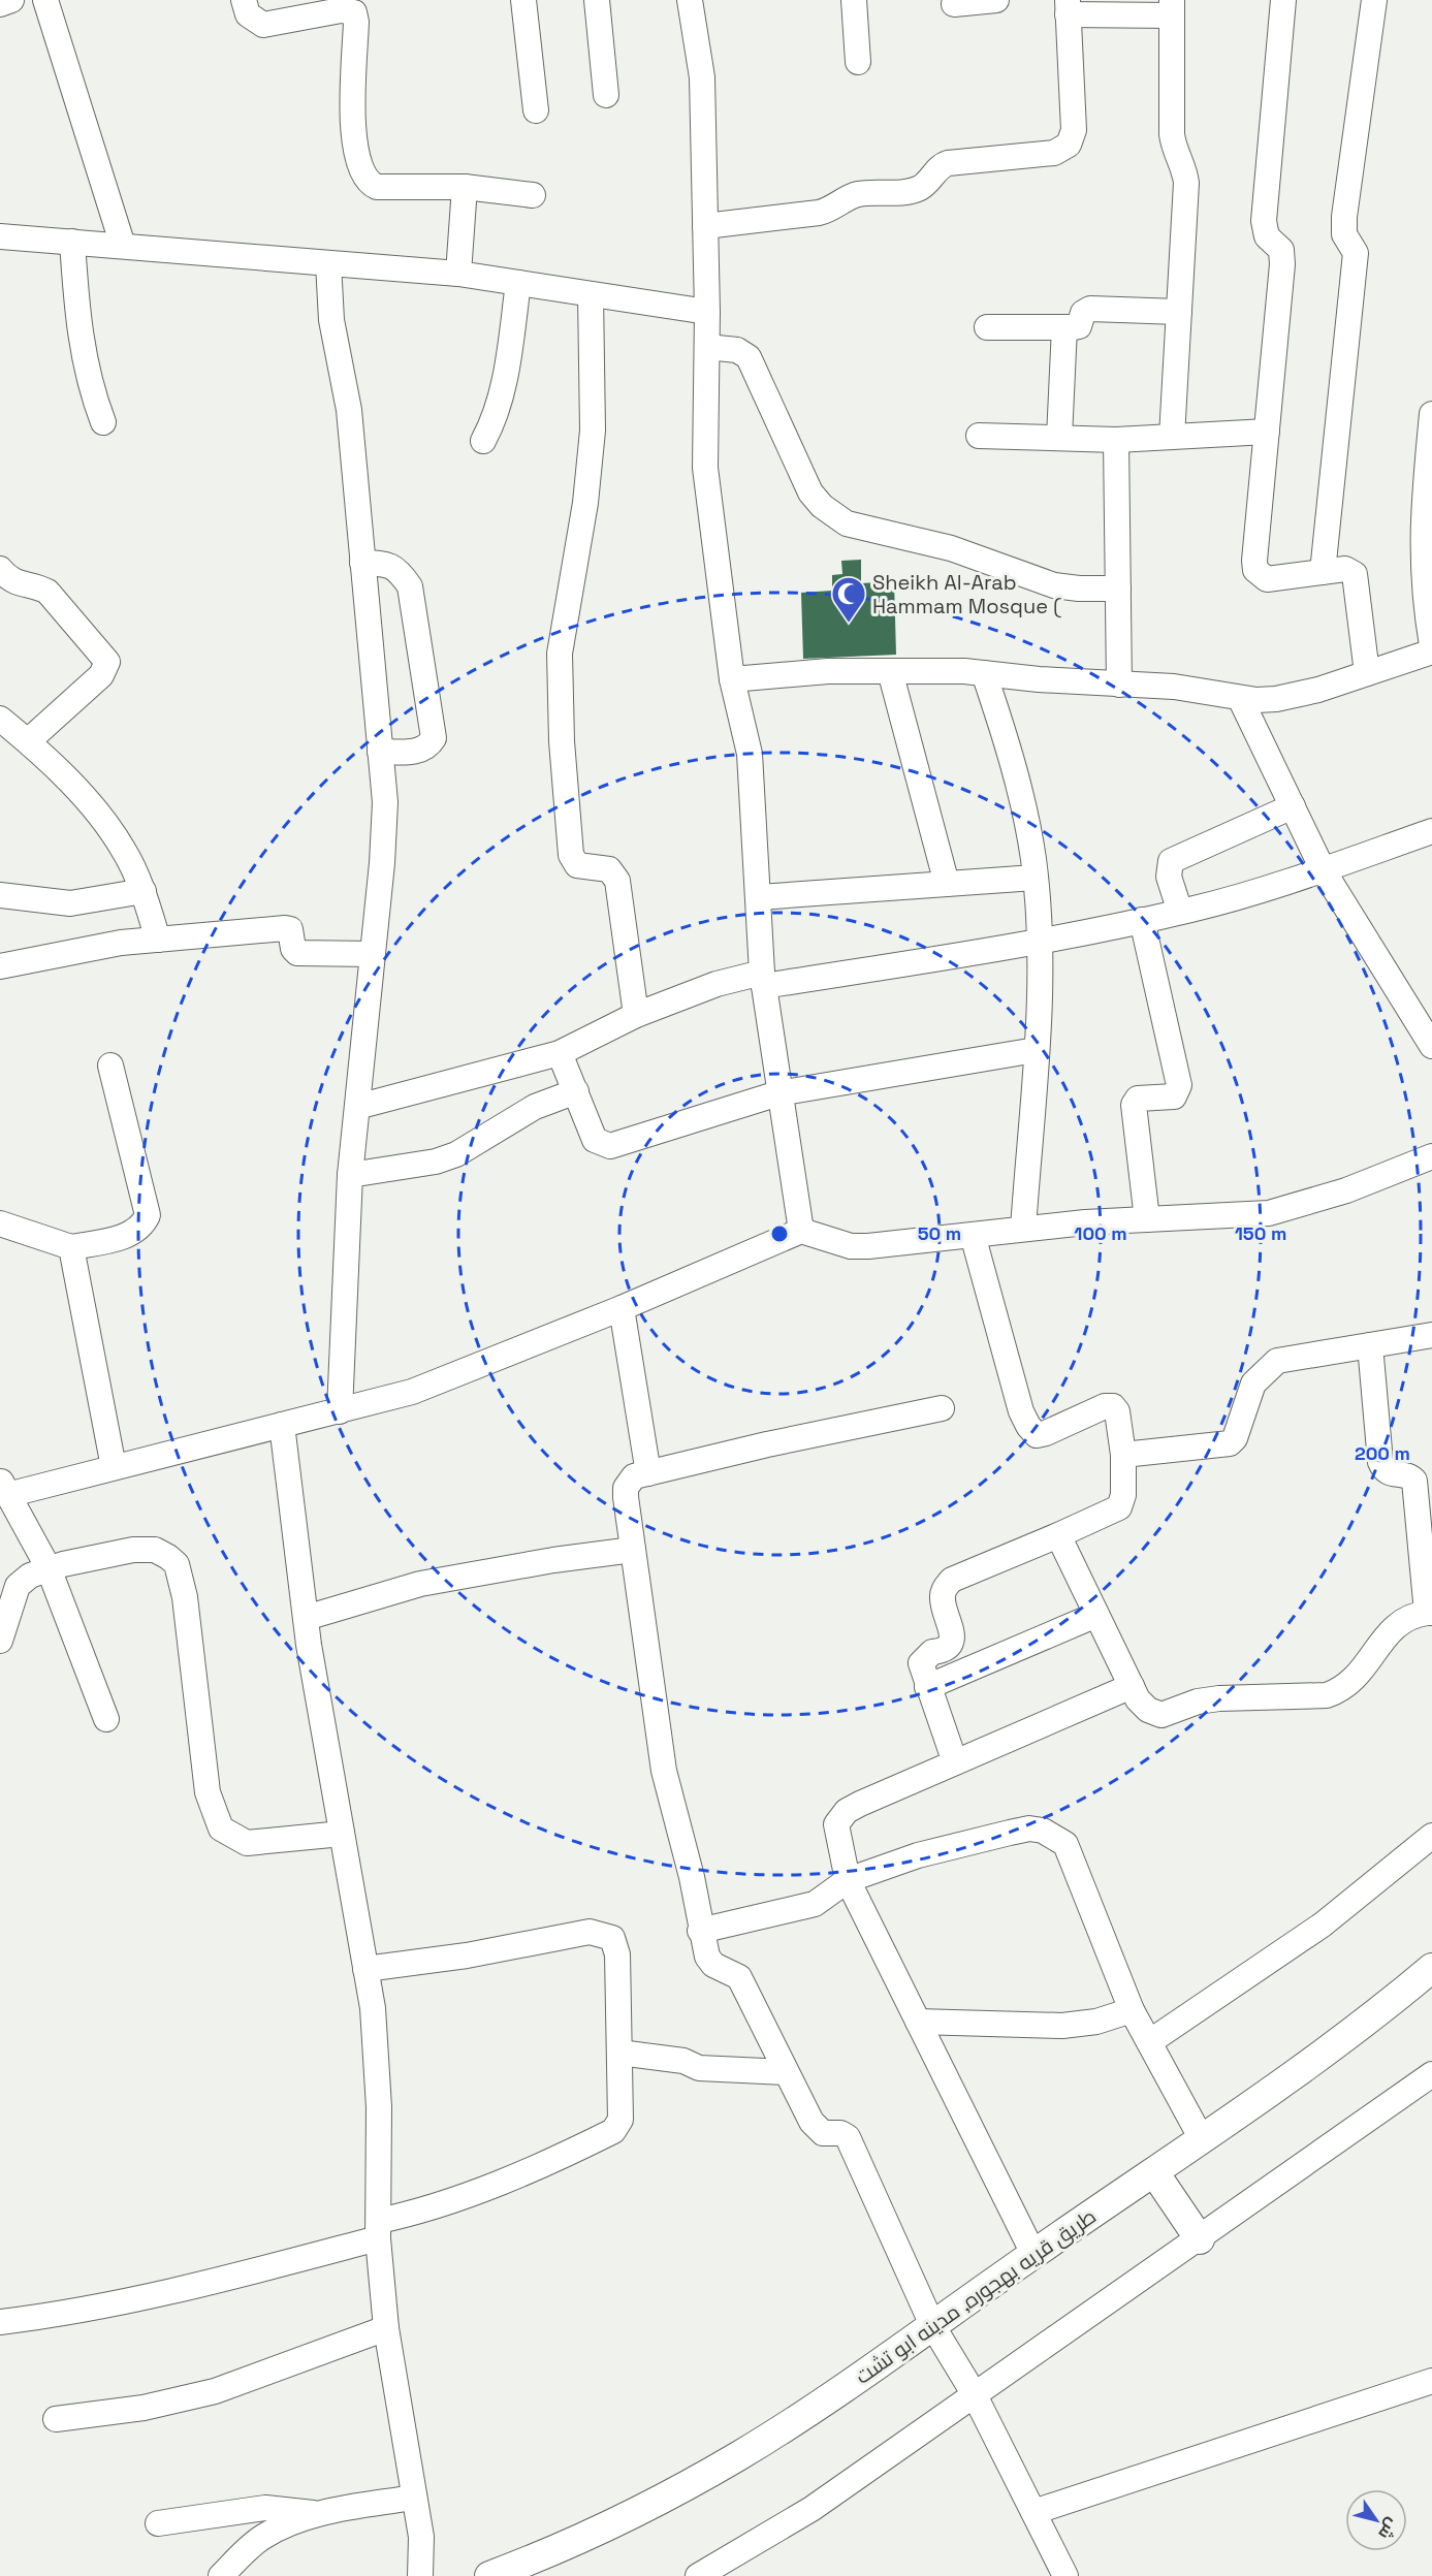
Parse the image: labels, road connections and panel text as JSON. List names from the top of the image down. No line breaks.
{"streets":{"street":["طريق قريه بهجوره, مدينه ابو تشت"]},"places":{"mosque":["Sheikh Al-Arab Hammam Mosque ("]},"north":"bottom right","rings":["50 m","100 m","150 m","200 m"]}
